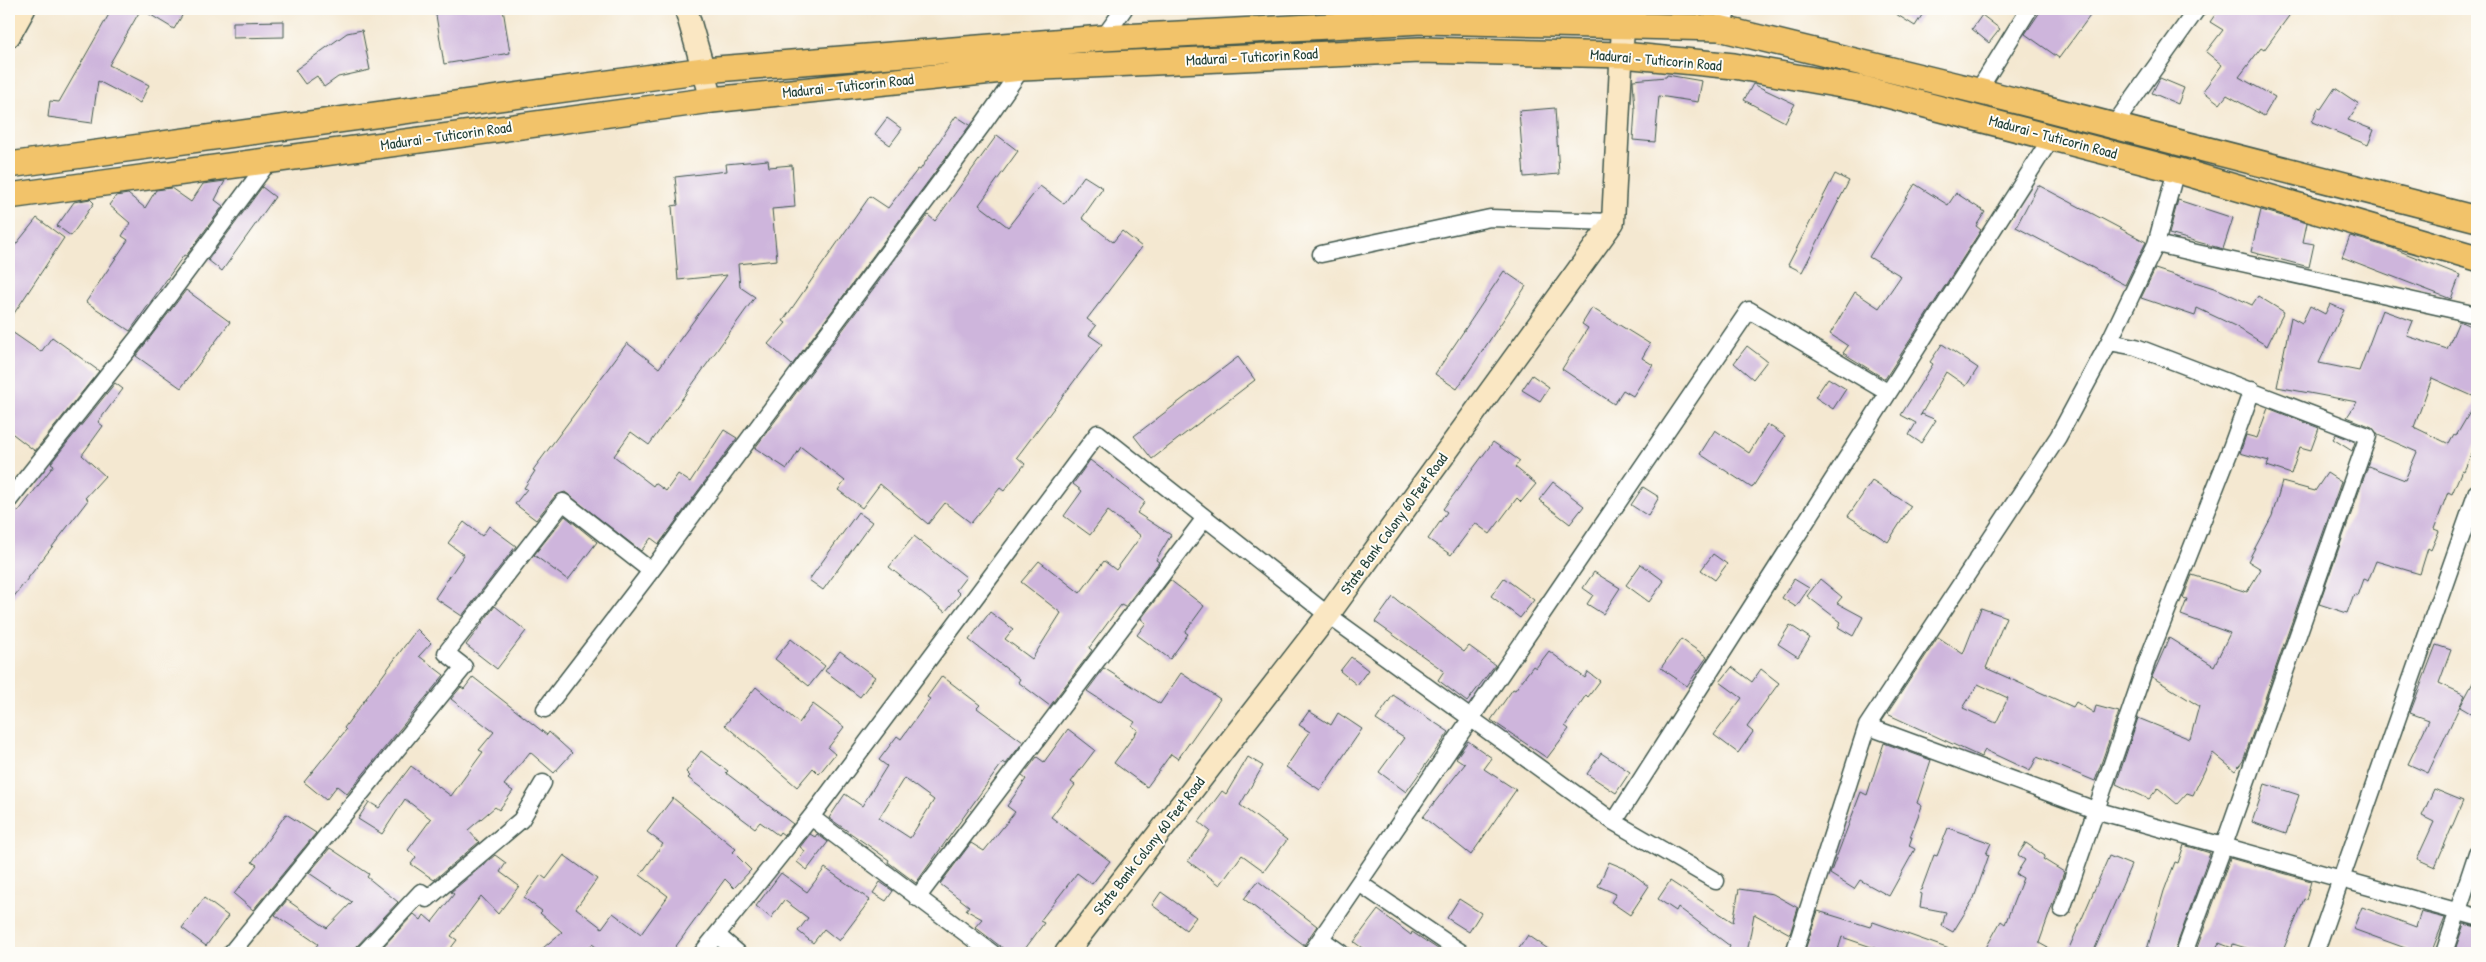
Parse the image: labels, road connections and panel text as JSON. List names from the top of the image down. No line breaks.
{"streets":{"main road":["Madurai - Tuticorin Road"],"street":["State Bank Colony 60 Feet Road"]}}
